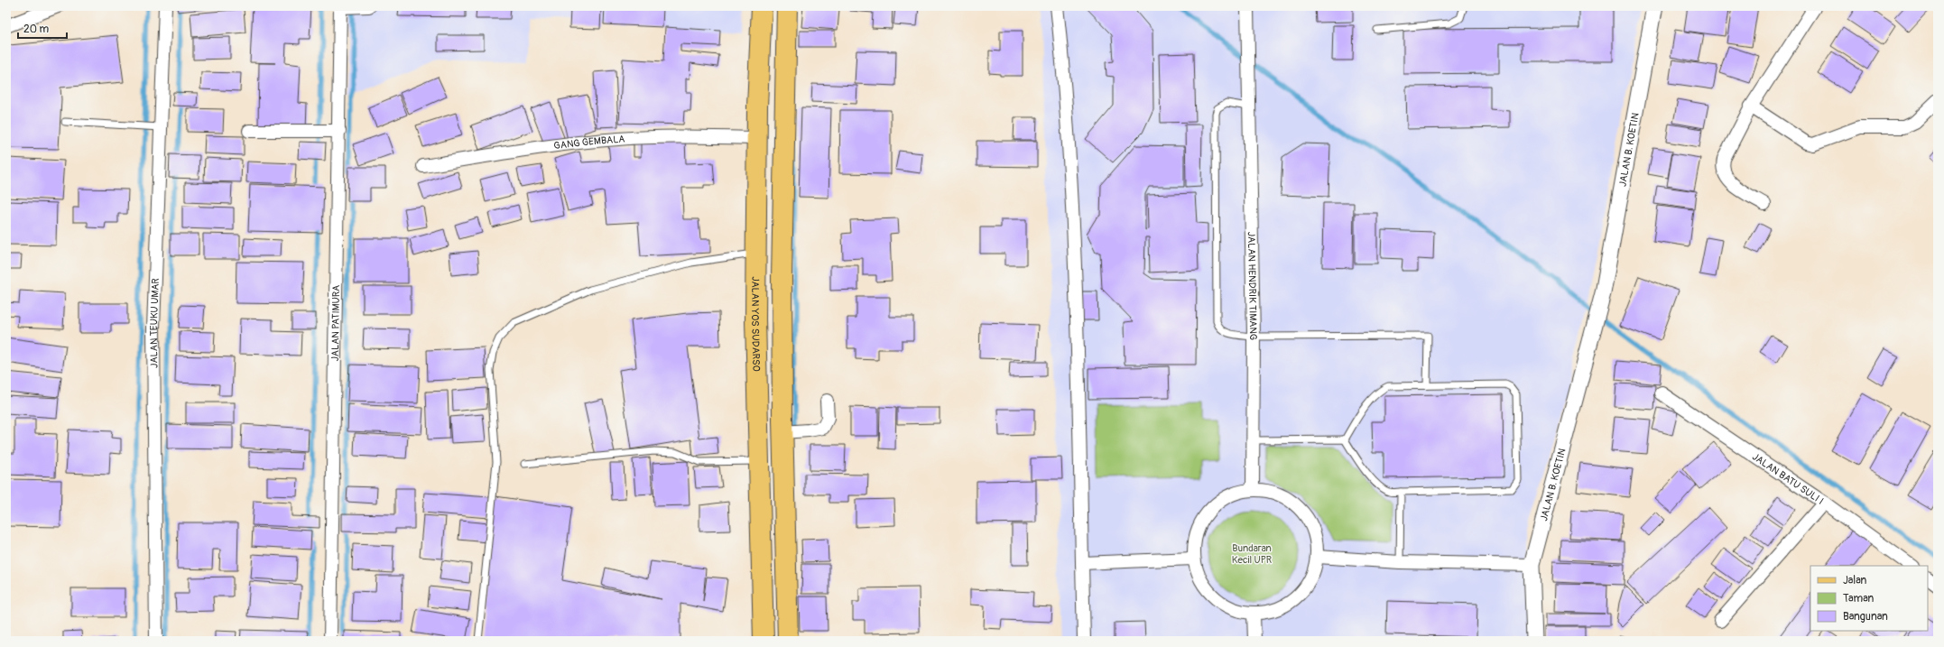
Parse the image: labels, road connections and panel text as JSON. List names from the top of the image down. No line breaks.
{"streets":{"main road":["JALAN YOS SUDARSO"],"street":["GANG GEMBALA","JALAN B. KOETIN","JALAN HENDRIK TIMANG","JALAN TEUKU UMAR","JALAN PATIMURA","JALAN BATU SULI I"]},"crossings":[["GANG GEMBALA","JALAN YOS SUDARSO"]],"parks":["Bundaran Kecil UPR"],"legend":["Jalan","Taman","Bangunan"],"scale_bar":"20 m"}
